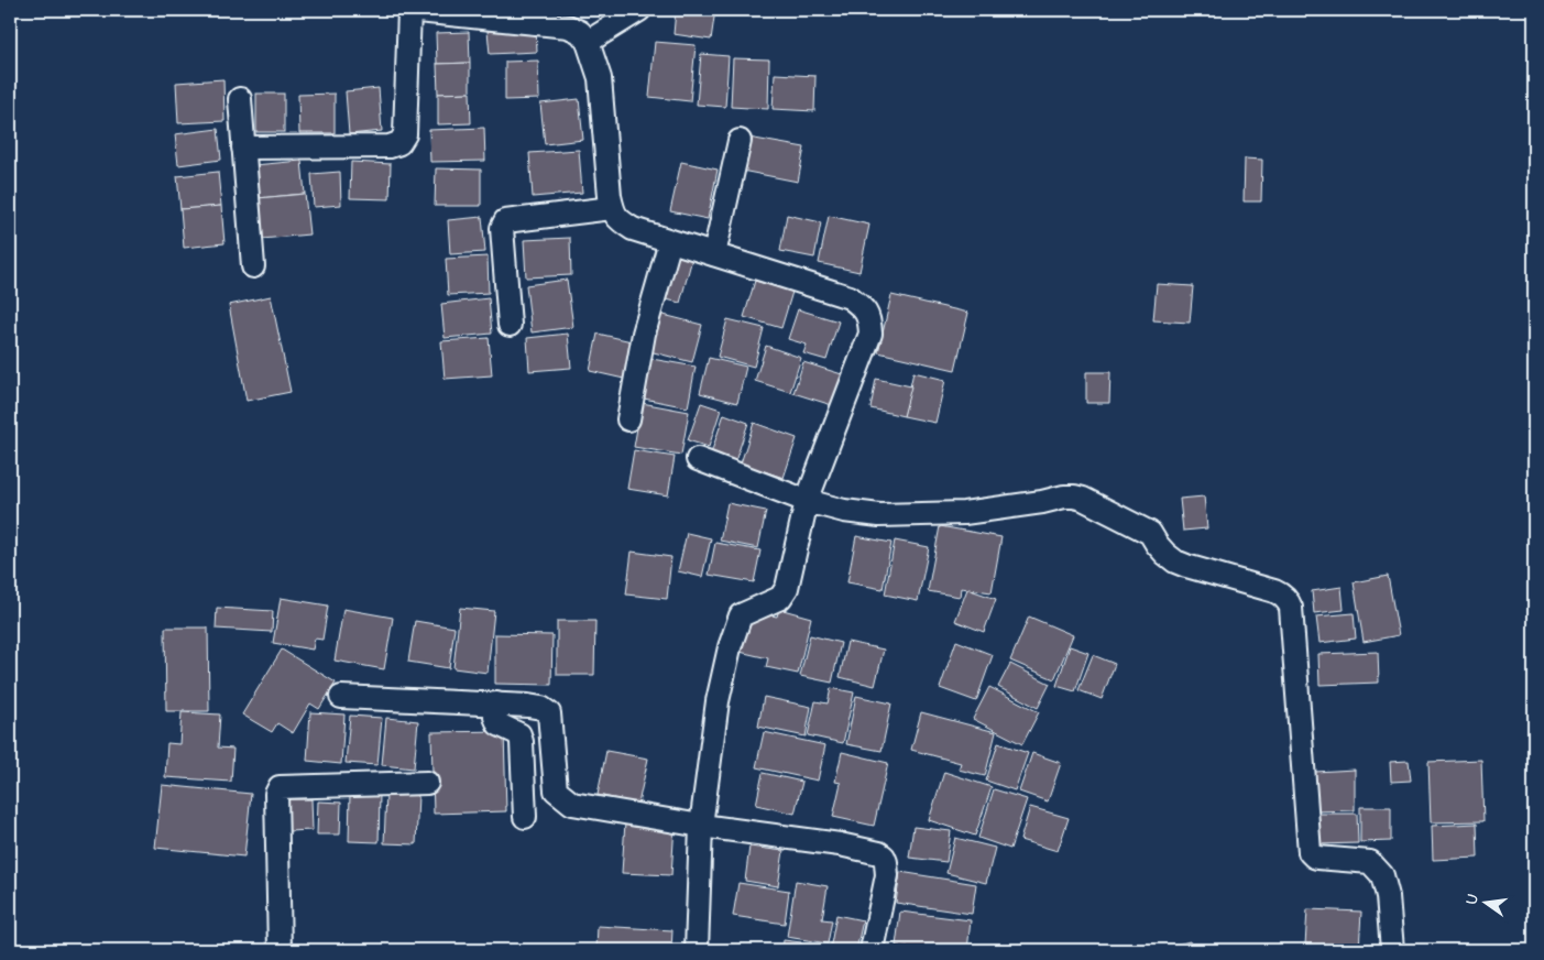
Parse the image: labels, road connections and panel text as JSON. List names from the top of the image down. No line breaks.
{"north":"left"}
